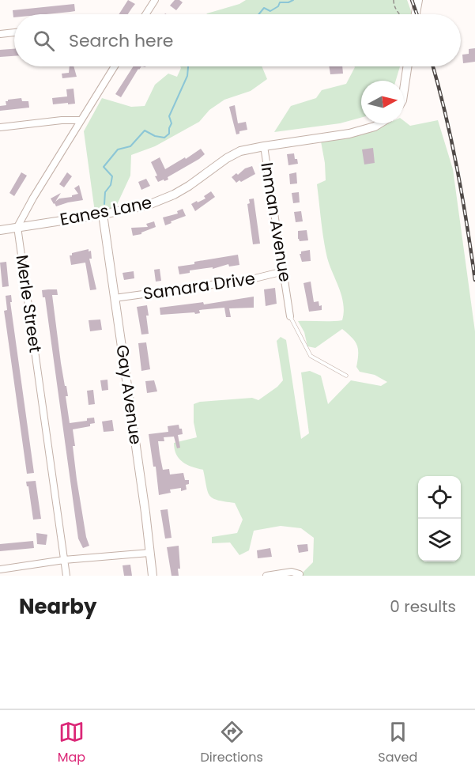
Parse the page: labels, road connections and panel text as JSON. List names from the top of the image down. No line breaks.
{"streets":{"street":["Eanes Lane","Inman Avenue","Samara Drive","Merle Street","Gay Avenue"]},"crossings":[["Eanes Lane","Inman Avenue"],["Eanes Lane","Merle Street"],["Eanes Lane","Gay Avenue"],["Inman Avenue","Samara Drive"],["Samara Drive","Gay Avenue"]],"north":"right","page":{"search":"Search here","heading":["Nearby","0 results"],"nav":["Map","Directions","Saved"]}}
